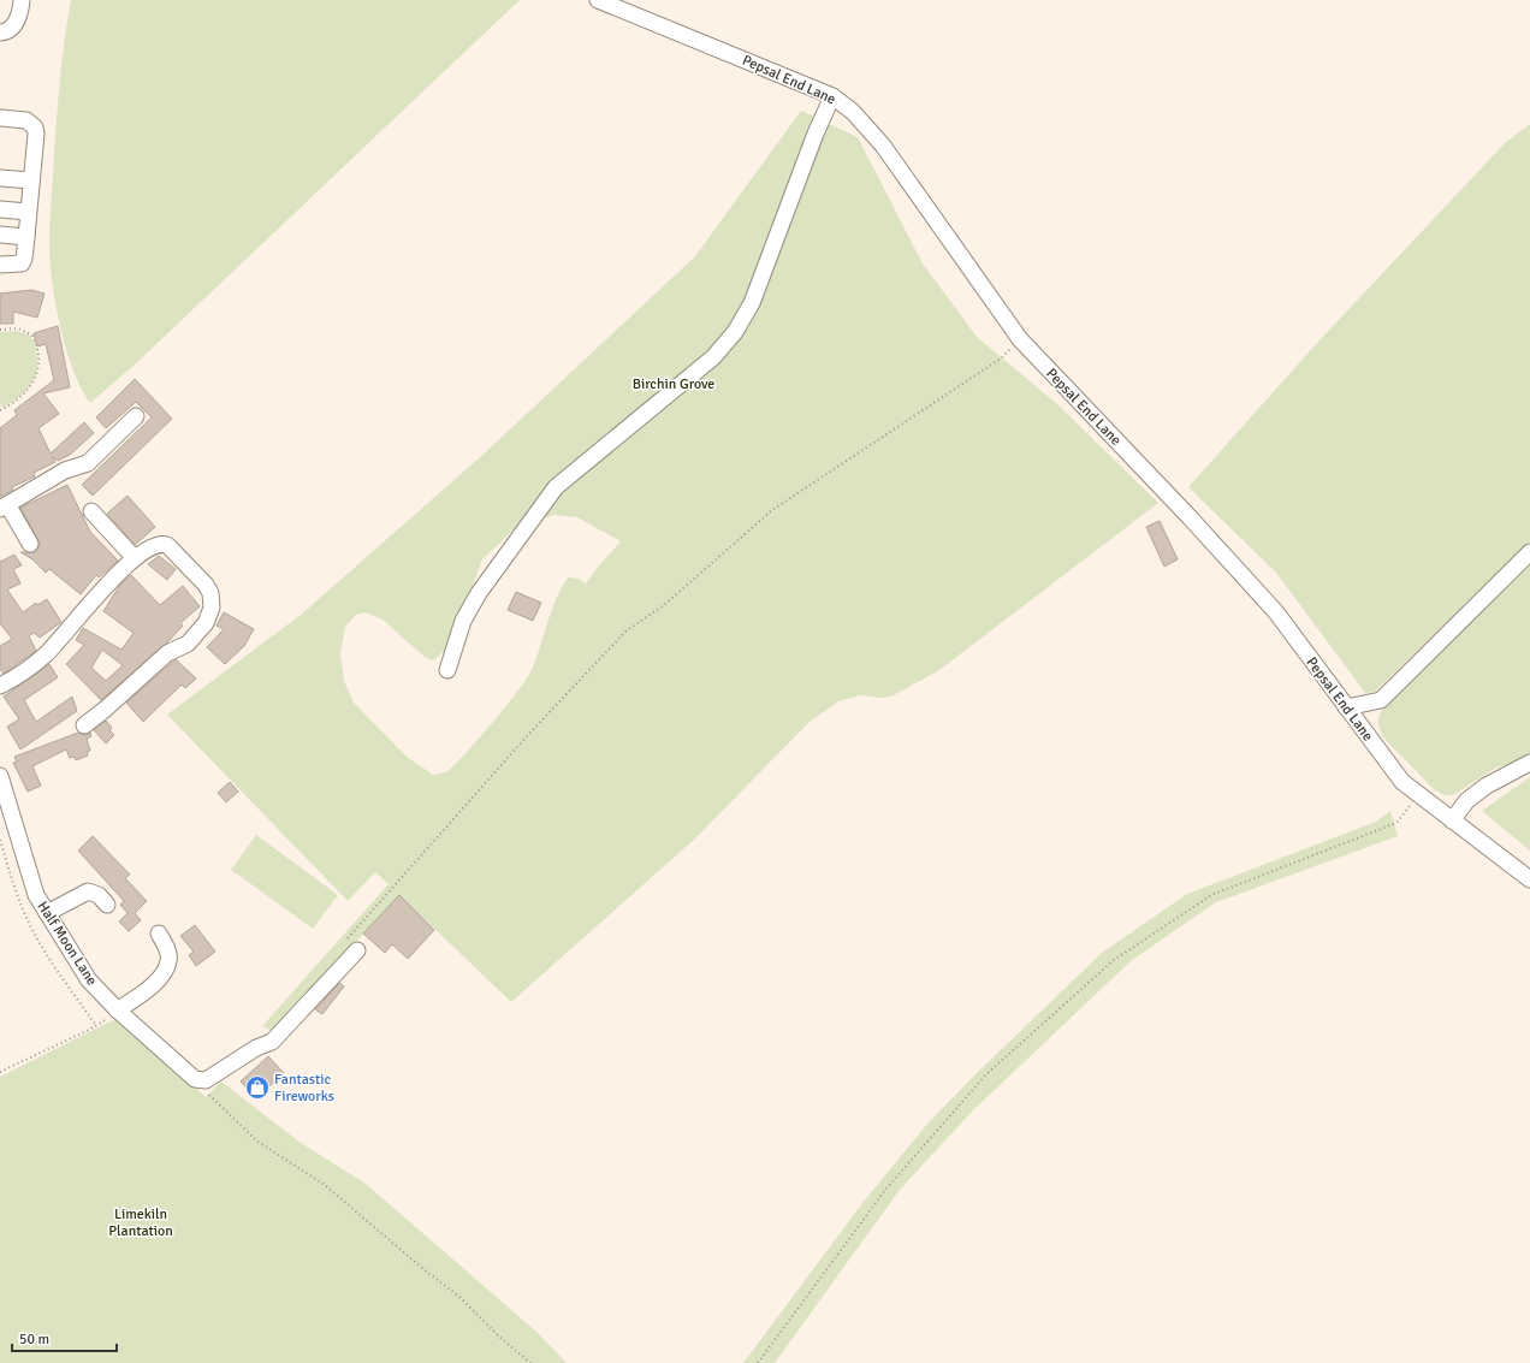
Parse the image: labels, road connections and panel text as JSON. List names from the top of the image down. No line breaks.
{"streets":{"street":["Pepsal End Lane","Half Moon Lane"]},"parks":["Birchin Grove","Limekiln Plantation"],"places":{"shop":["Fantastic Fireworks"]},"scale_bar":"50 m"}
